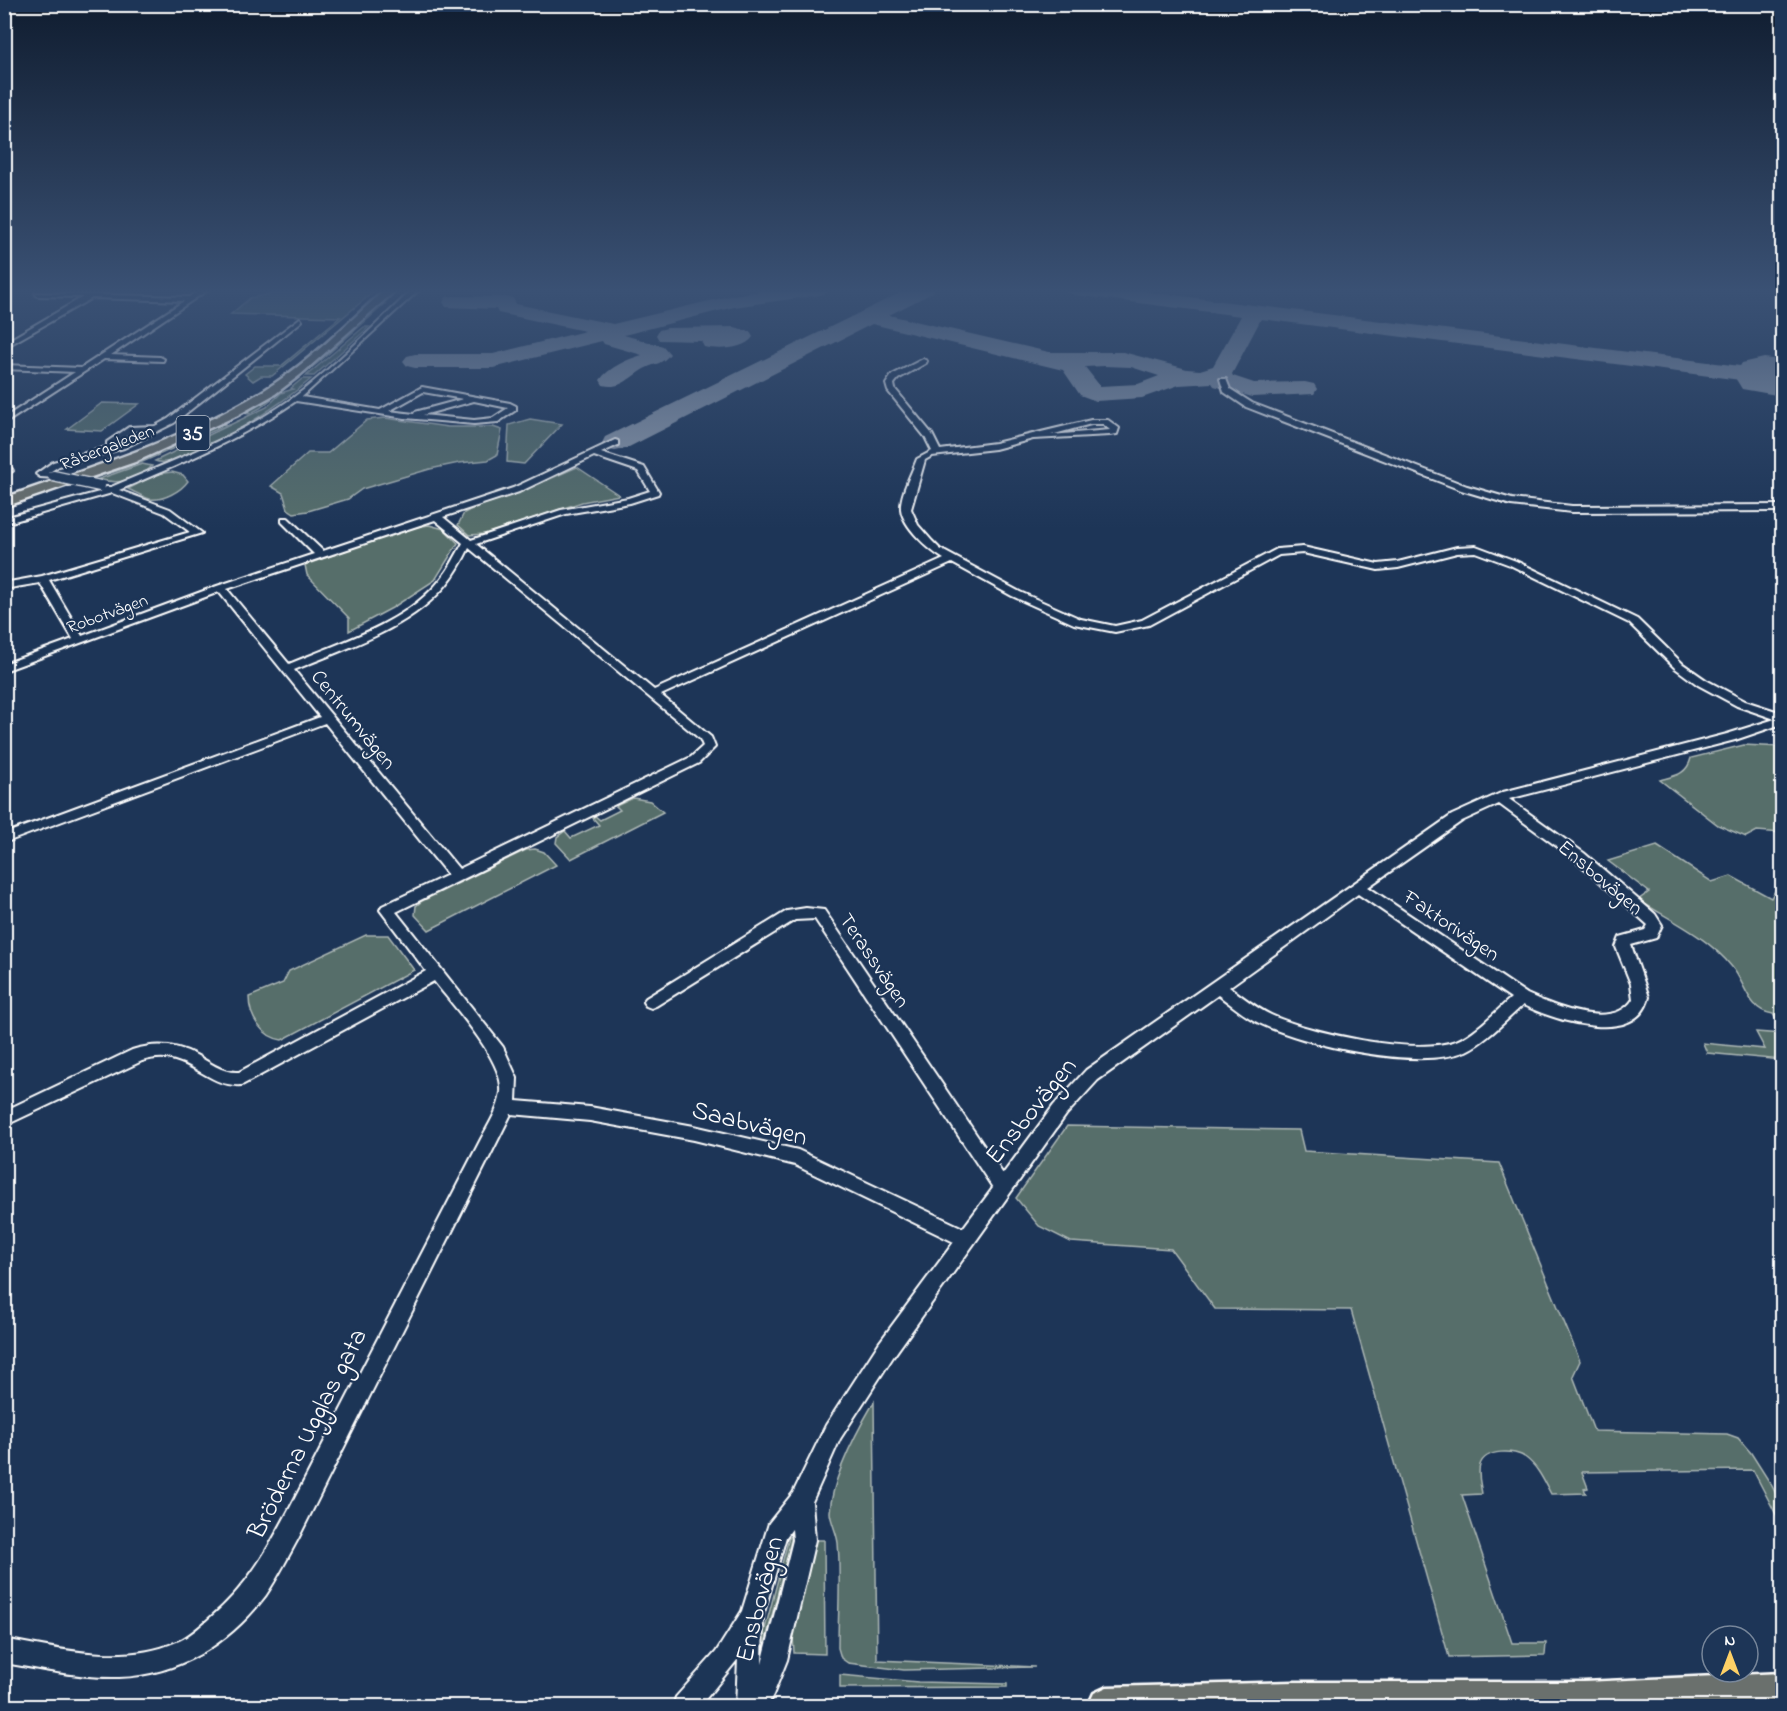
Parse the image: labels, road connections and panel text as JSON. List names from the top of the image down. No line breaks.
{"streets":{"main road":["35","Råbergaleden"],"street":["Robotvägen","Centrumvägen","Ensbovägen","Faktorivägen","Terassvägen","Saabvägen","Bröderna Ugglas gata"]},"crossings":[["Robotvägen","Centrumvägen"],["Centrumvägen","Bröderna Ugglas gata"],["Ensbovägen","Faktorivägen"],["Ensbovägen","Terassvägen"],["Ensbovägen","Saabvägen"],["Saabvägen","Bröderna Ugglas gata"]],"north":"top"}
